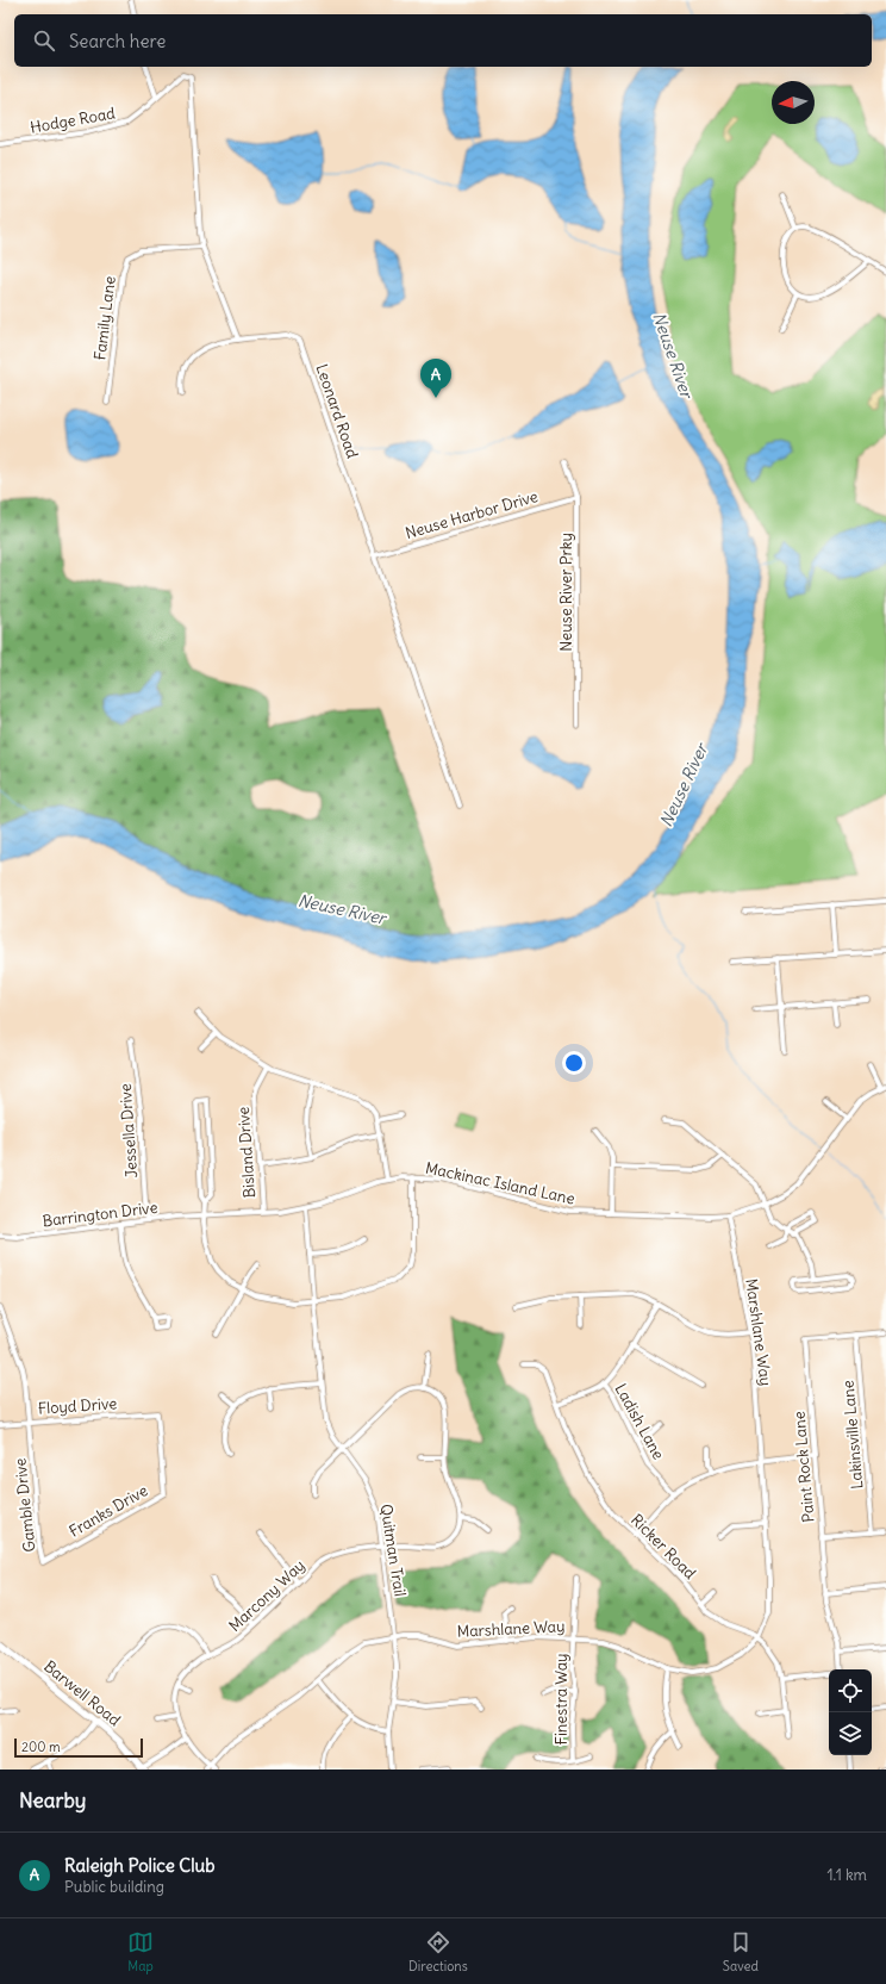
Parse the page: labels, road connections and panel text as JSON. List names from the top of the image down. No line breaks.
{"streets":{"street":["Hodge Road","Family Lane","Leonard Road","Neuse Harbor Drive","Neuse River Prky","Jessella Drive","Bisland Drive","Mackinac Island Lane","Barrington Drive","Marshlane Way","Floyd Drive","Ladish Lane","Lakinsville Lane","Paint Rock Lane","Gamble Drive","Franks Drive","Ricker Road","Quitman Trail","Marcony Way","Barwell Road","Finestra Way"]},"crossings":[["Hodge Road","Family Lane"],["Leonard Road","Neuse Harbor Drive"],["Neuse Harbor Drive","Neuse River Prky"],["Jessella Drive","Barrington Drive"],["Bisland Drive","Mackinac Island Lane"],["Mackinac Island Lane","Barrington Drive"],["Mackinac Island Lane","Marshlane Way"],["Mackinac Island Lane","Quitman Trail"],["Marshlane Way","Ricker Road"],["Marshlane Way","Quitman Trail"],["Marshlane Way","Marcony Way"],["Marshlane Way","Finestra Way"],["Floyd Drive","Gamble Drive"],["Floyd Drive","Franks Drive"],["Lakinsville Lane","Paint Rock Lane"],["Gamble Drive","Franks Drive"],["Quitman Trail","Marcony Way"]],"water":["Neuse River"],"scale_bar":"200 m","north":"left","page":{"search":"Search here","pins":"A","scale":"200 m","heading":"Nearby","list":[{"mark":"A","name":"Raleigh Police Club","note":"Public building","value":"1.1 km"}],"nav":["Map","Directions","Saved"]}}
